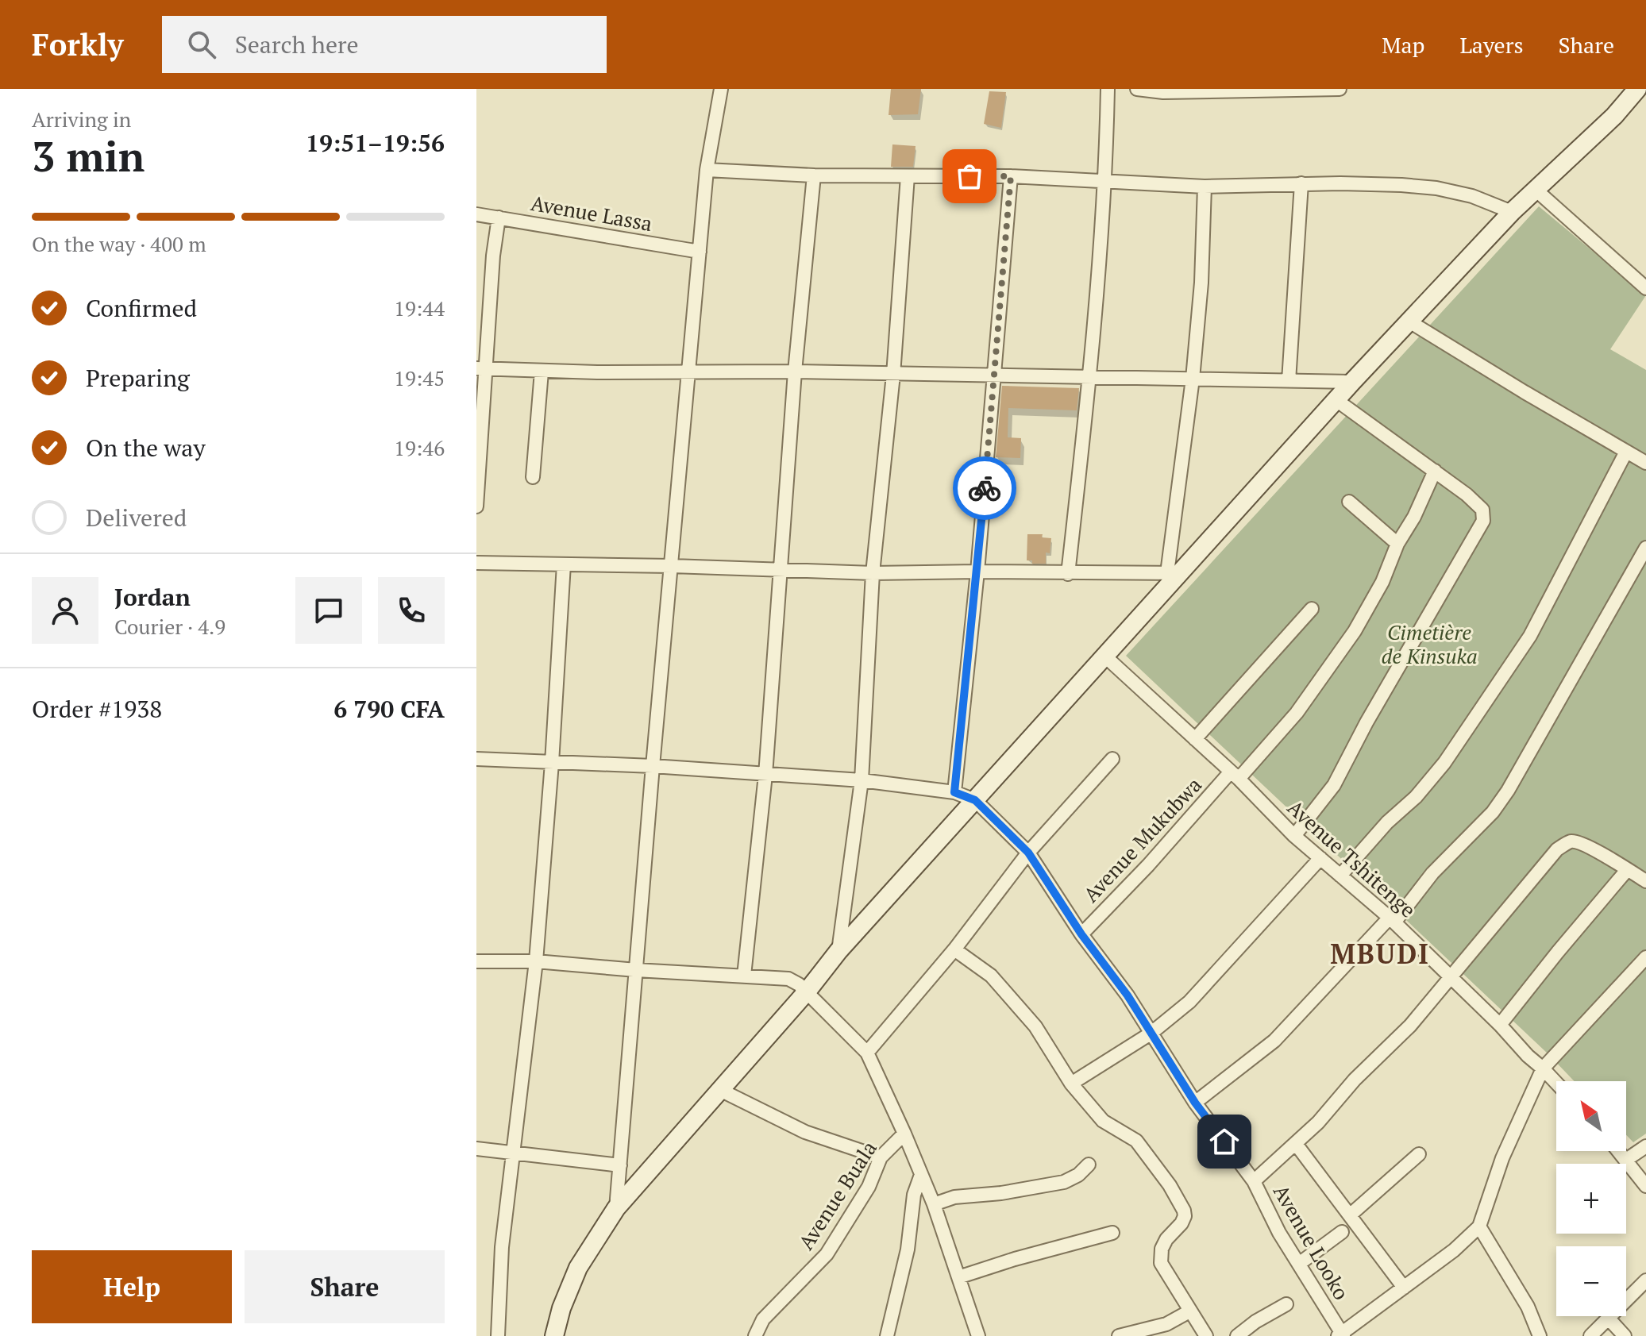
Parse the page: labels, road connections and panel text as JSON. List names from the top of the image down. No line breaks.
{"streets":{"street":["Avenue Lassa","Avenue Mukubwa","Avenue Tshitenge","Avenue Buala","Avenue Looko"]},"crossings":[["Avenue Mukubwa","Avenue Tshitenge"],["Avenue Mukubwa","Avenue Looko"]],"districts":["MBUDI"],"parks":["Cimetière de Kinsuka"],"north":"top left","page":{"header":"Forkly","search":"Search here","nav":["Map","Layers","Share"],"heading":["3 min","Arriving in","19:51–19:56"],"panel":["Jordan","Courier · 4.9","Order #1938","6 790 CFA"],"bar":"On the way · 400 m","list":[["Confirmed","19:44"],["Preparing","19:45"],["On the way","19:46"],"Delivered"],"map_buttons":["+","−"],"buttons":["Help","Share"]}}
